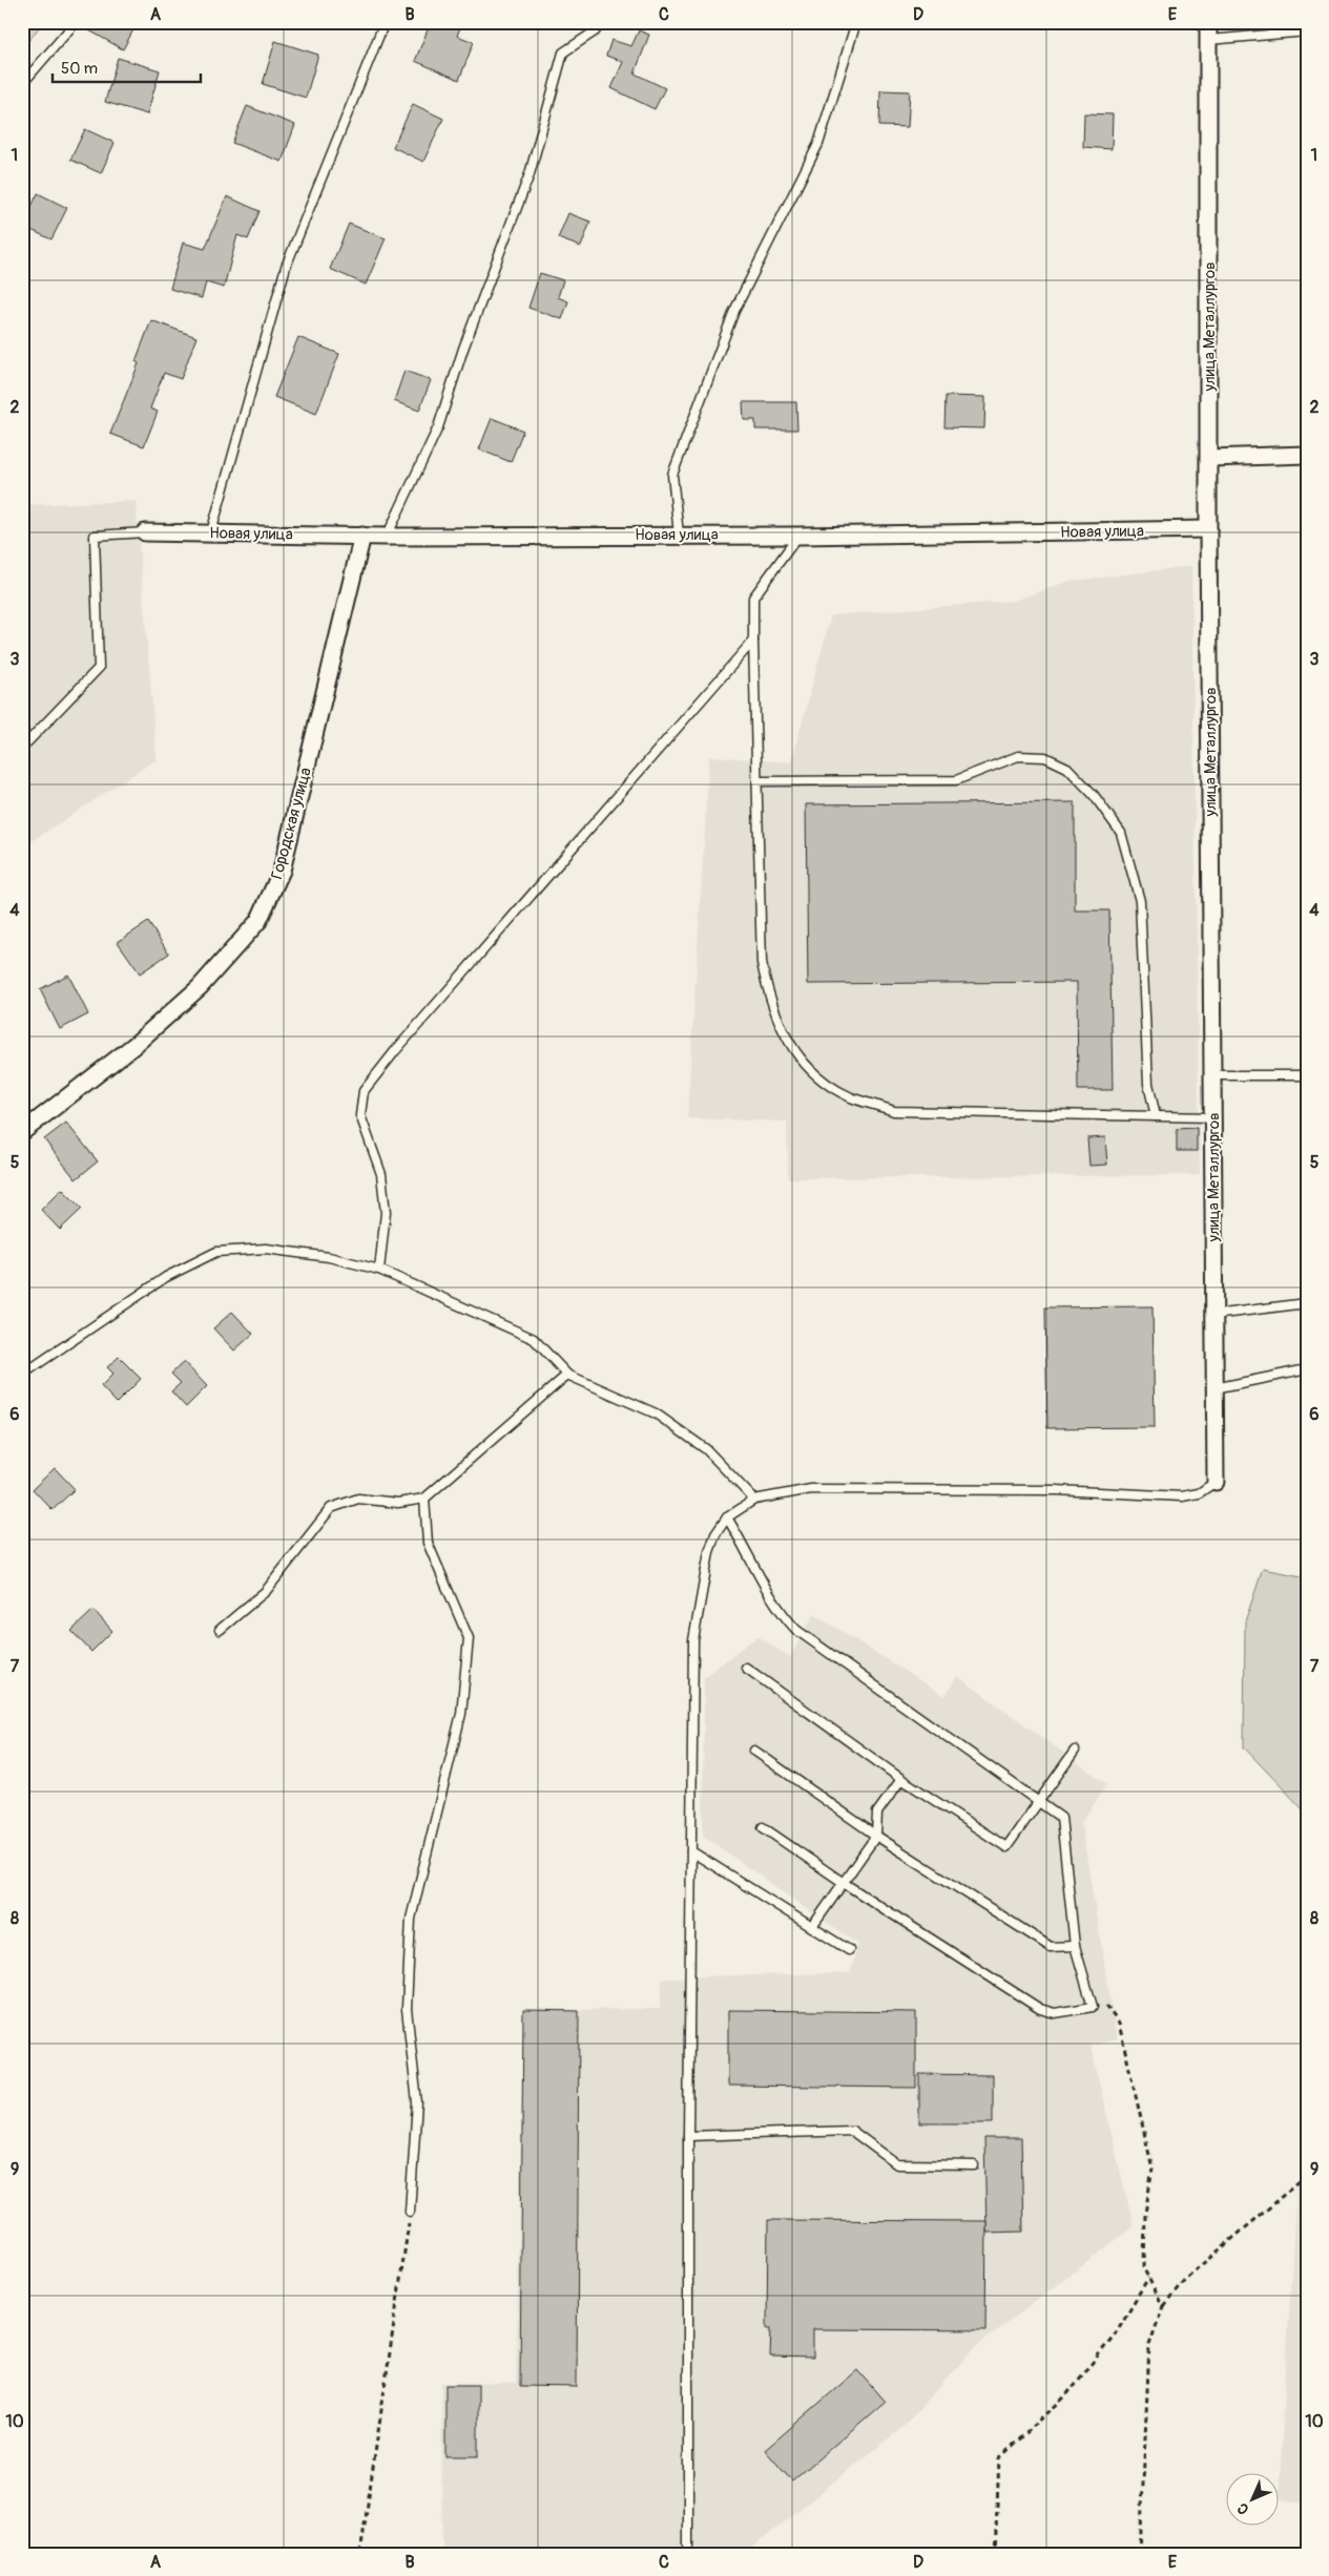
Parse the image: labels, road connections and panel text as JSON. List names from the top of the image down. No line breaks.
{"streets":{"street":["улица Металлургов","Новая улица","Городская улица"]},"crossings":[["улица Металлургов","Новая улица"],["Новая улица","Городская улица"]],"scale_bar":"50 m","north":"bottom left","grid":{"columns":["A","B","C","D","E"],"rows":["1","2","3","4","5","6","7","8","9","10"]}}
